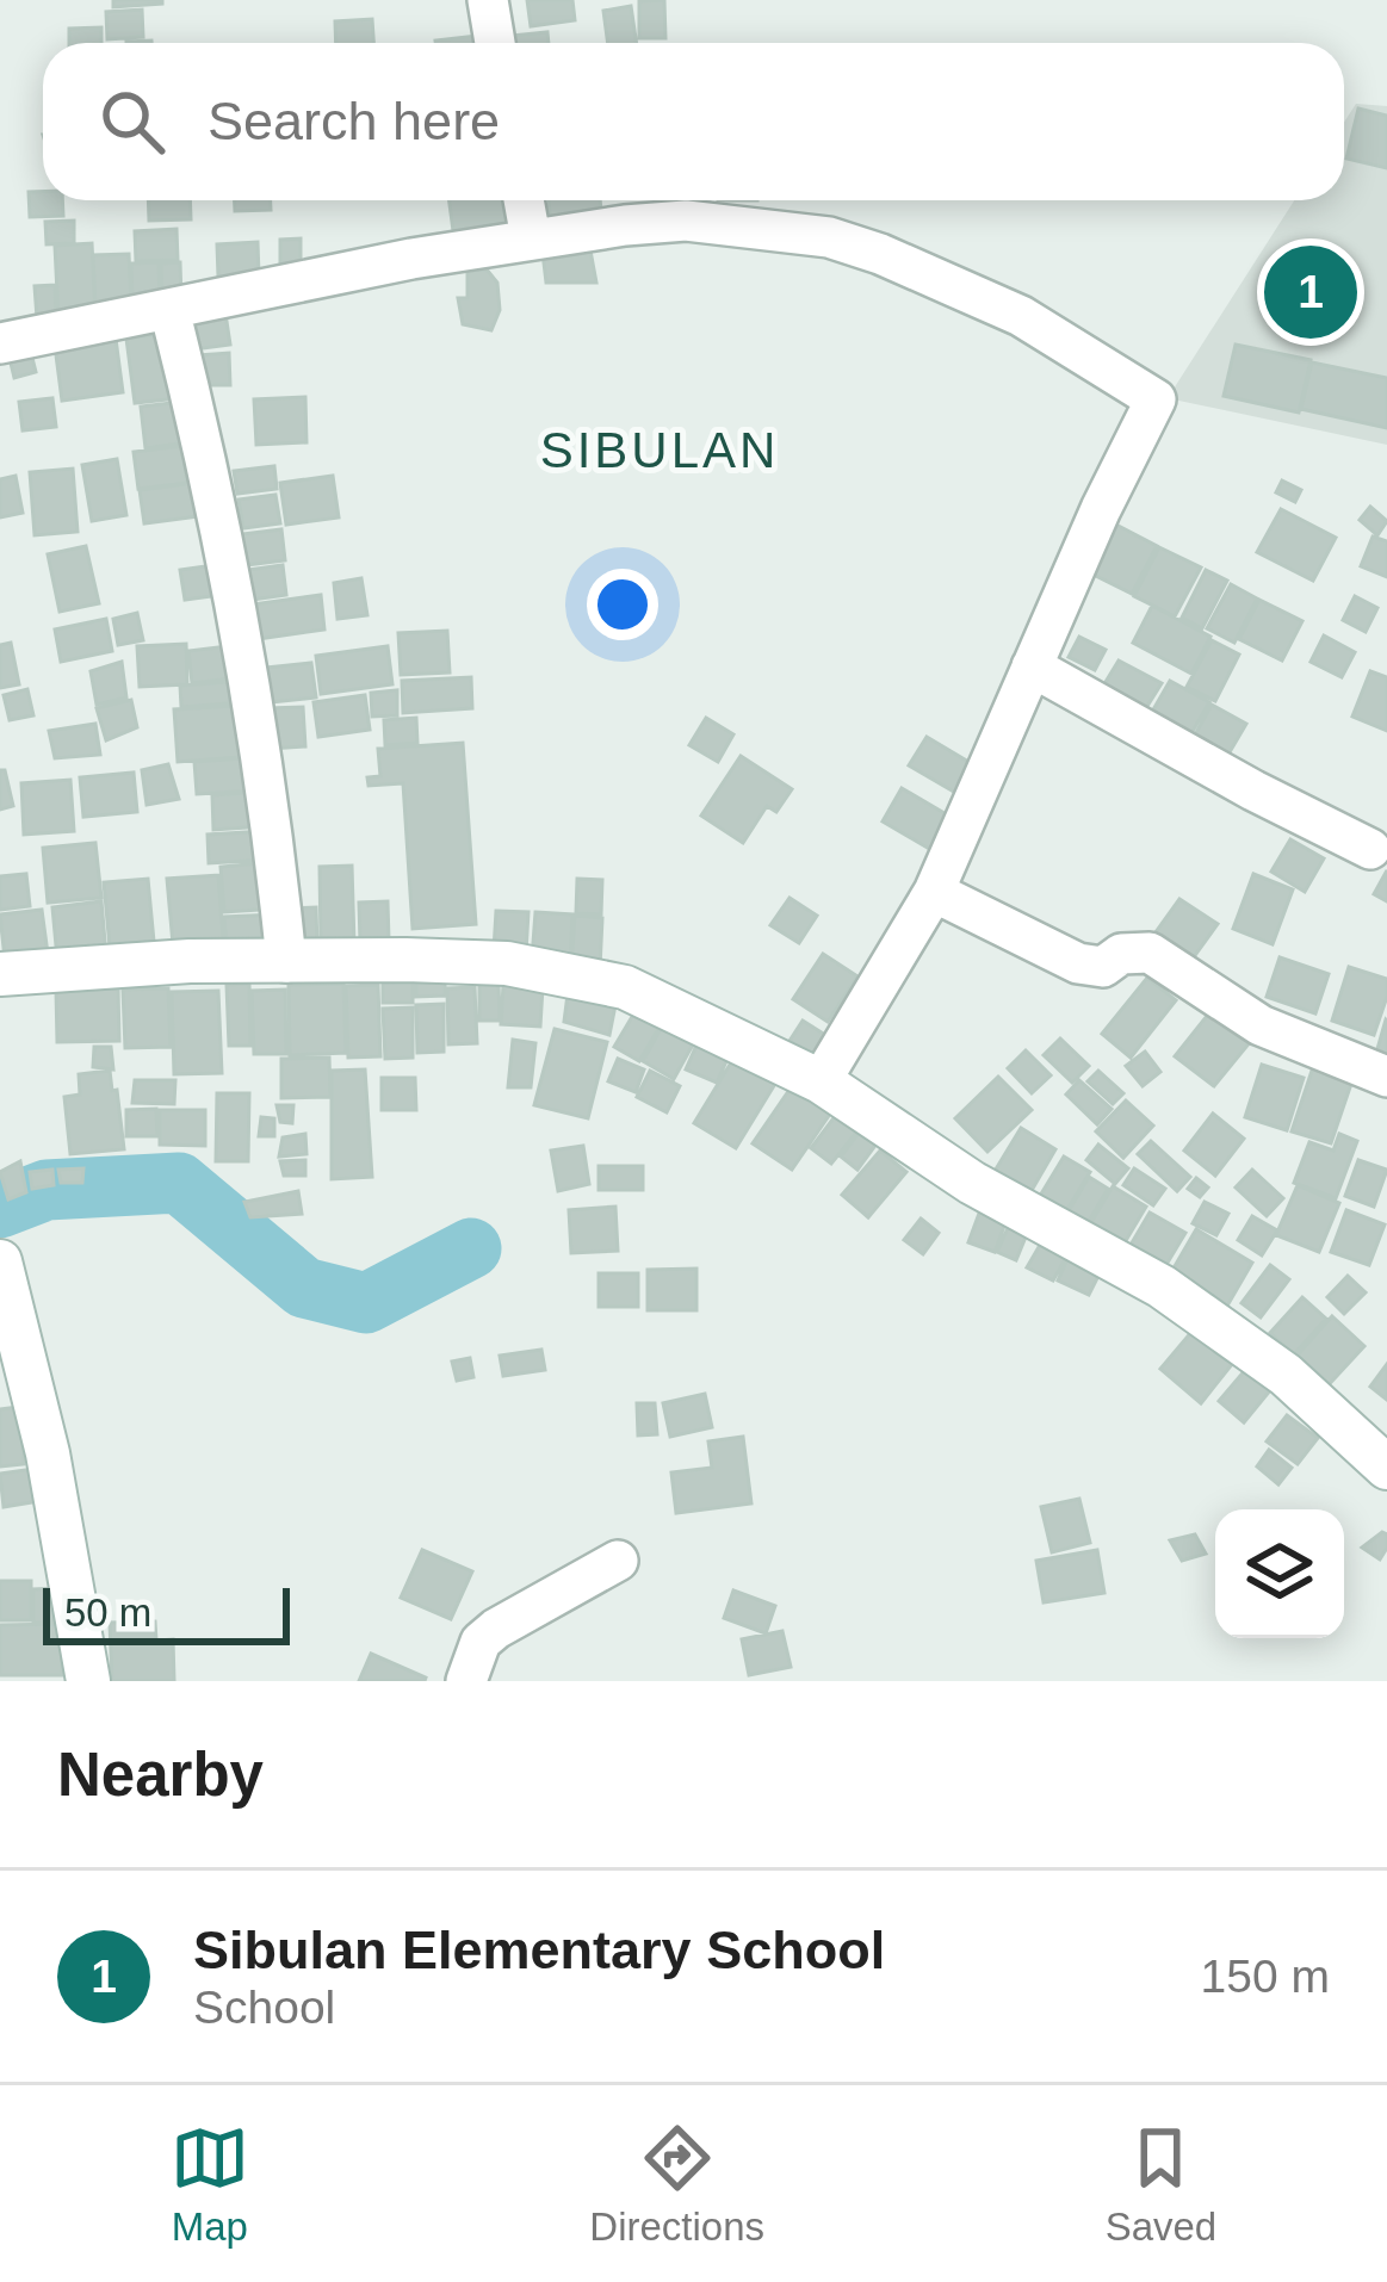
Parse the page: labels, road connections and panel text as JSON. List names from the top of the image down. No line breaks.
{"districts":["SIBULAN"],"scale_bar":"50 m","page":{"search":"Search here","pins":"1","scale":"50 m","heading":"Nearby","list":[{"mark":"1","name":"Sibulan Elementary School","note":"School","value":"150 m"}],"nav":["Map","Directions","Saved"]}}
